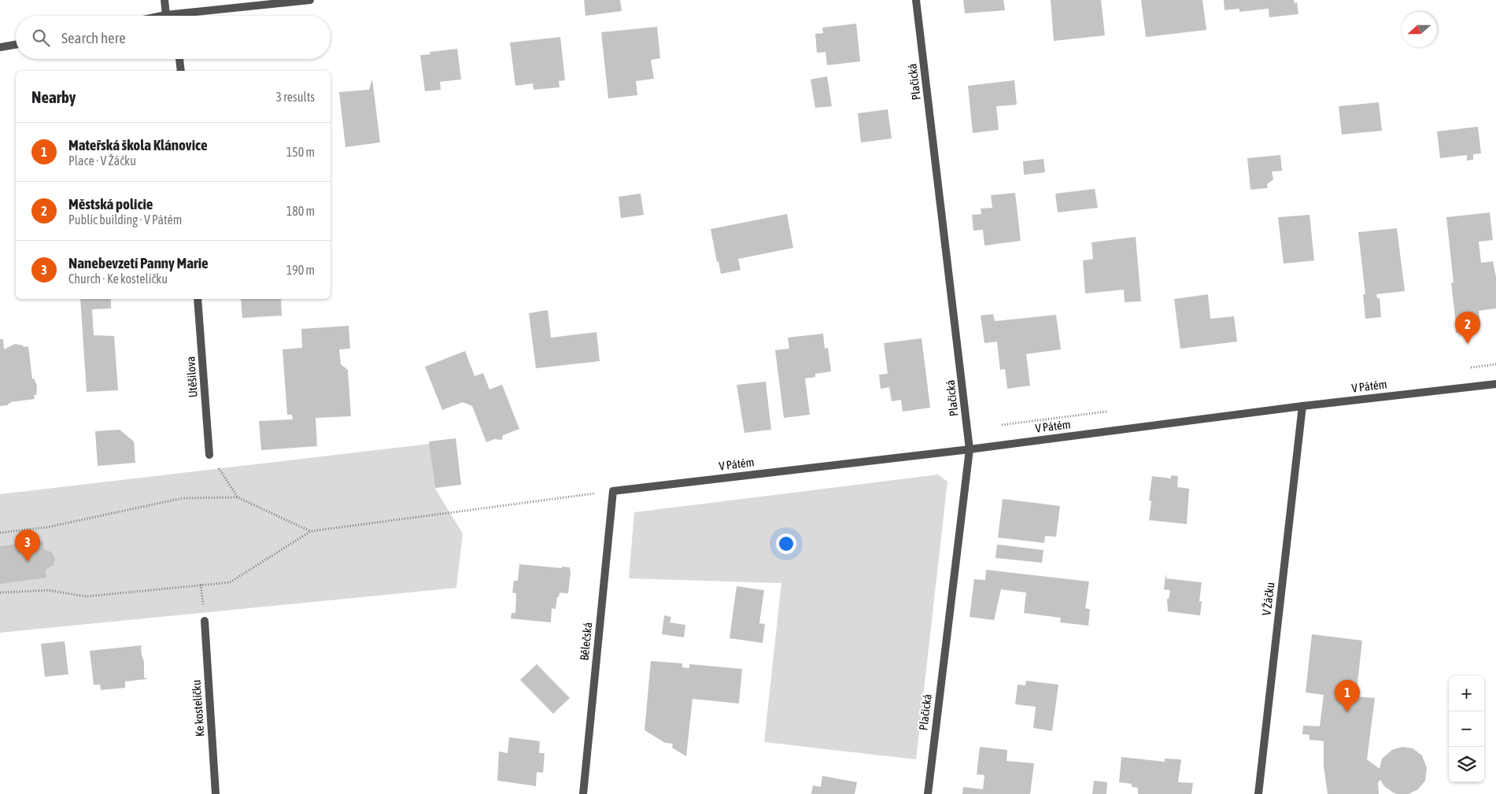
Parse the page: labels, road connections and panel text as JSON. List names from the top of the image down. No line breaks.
{"streets":{"street":["Plačická","Utěšilova","V Pátém","V Žáčku","Bělečská","Ke kostelíčku"]},"crossings":[["Plačická","V Pátém"],["V Pátém","V Žáčku"],["V Pátém","Bělečská"]],"north":"left","page":{"search":"Search here","heading":["Nearby","3 results"],"list":[{"mark":"1","name":"Mateřská škola Klánovice","note":"Place · V Žáčku","value":"150 m"},{"mark":"2","name":"Městská policie","note":"Public building · V Pátém","value":"180 m"},{"mark":"3","name":"Nanebevzetí Panny Marie","note":"Church · Ke kostelíčku","value":"190 m"}],"pins":["2","3","1"],"map_buttons":["+","−"]}}
